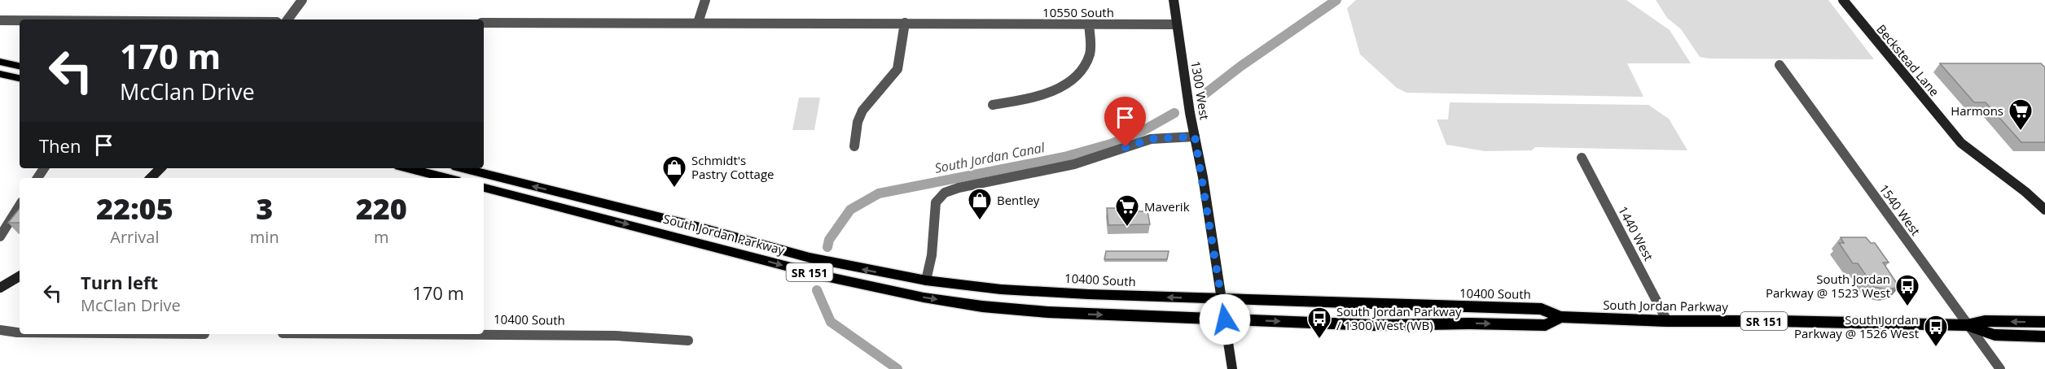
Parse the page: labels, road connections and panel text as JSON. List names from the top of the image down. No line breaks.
{"streets":{"main road":["South Jordan Parkway","SR 151","10400 South"],"street":["10550 South","Beckstead Lane","1300 West","1540 West","1440 West"]},"crossings":[["10550 South","1300 West"],["1300 West","South Jordan Parkway"],["1300 West","SR 151"],["1300 West","10400 South"],["1540 West","South Jordan Parkway"],["1540 West","SR 151"],["1440 West","South Jordan Parkway"],["South Jordan Parkway","SR 151"],["South Jordan Parkway","10400 South"],["SR 151","10400 South"]],"water":["South Jordan Canal"],"places":{"supermarket":["Harmons","Maverik"],"shop":["Schmidt's Pastry Cottage","Bentley"],"bus stop":["South Jordan Parkway @ 1523 West","South Jordan Parkway / 1300 West (WB)","South Jordan Parkway @ 1526 West"]},"page":{"turn":["170 m","McClan Drive"],"then":"Then","eta":["22:05","Arrival","3","min","220","m"],"list":[{"name":"Turn left","note":"McClan Drive","value":"170 m"}]}}
